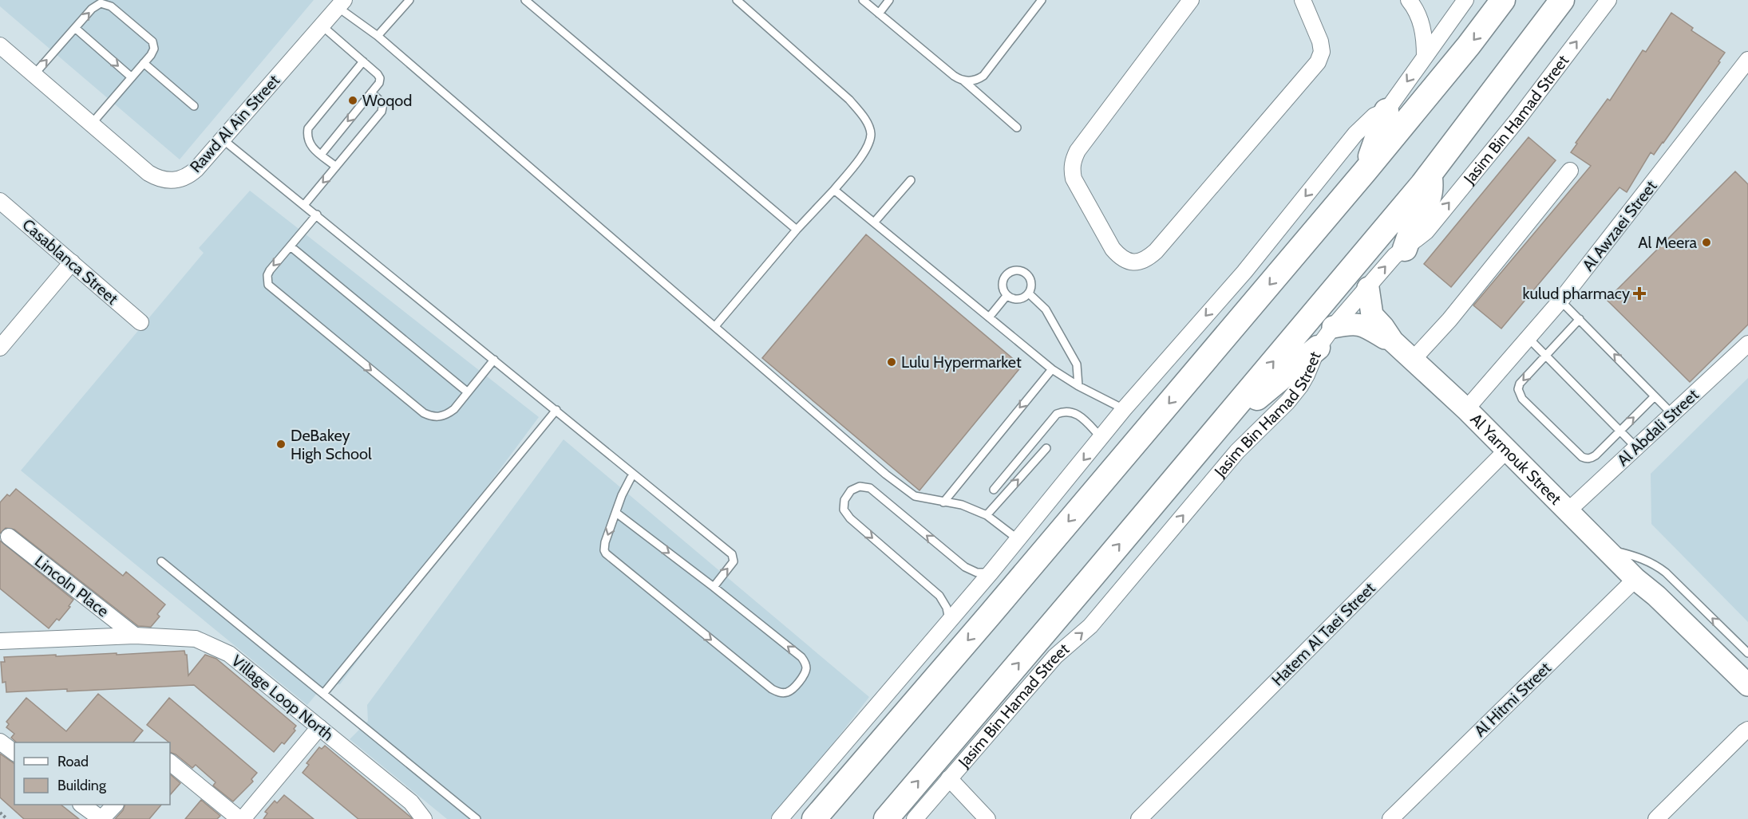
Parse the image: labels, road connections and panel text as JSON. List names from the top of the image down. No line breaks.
{"streets":{"main road":["Jasim Bin Hamad Street"],"street":["Rawd Al Ain Street","Al Awzaei Street","Casablanca Street","Al Abdali Street","Al Yarmouk Street","Lincoln Place","Hatem Al Taei Street","Village Loop North","Al Hitmi Street"]},"crossings":[["Jasim Bin Hamad Street","Al Yarmouk Street"],["Al Awzaei Street","Al Yarmouk Street"],["Al Abdali Street","Al Yarmouk Street"],["Al Yarmouk Street","Hatem Al Taei Street"],["Al Yarmouk Street","Al Hitmi Street"],["Lincoln Place","Village Loop North"]],"places":{"other":["Woqod","Al Meera","Lulu Hypermarket","DeBakey High School"],"health":["kulud pharmacy"]},"legend":["Road","Building"]}
